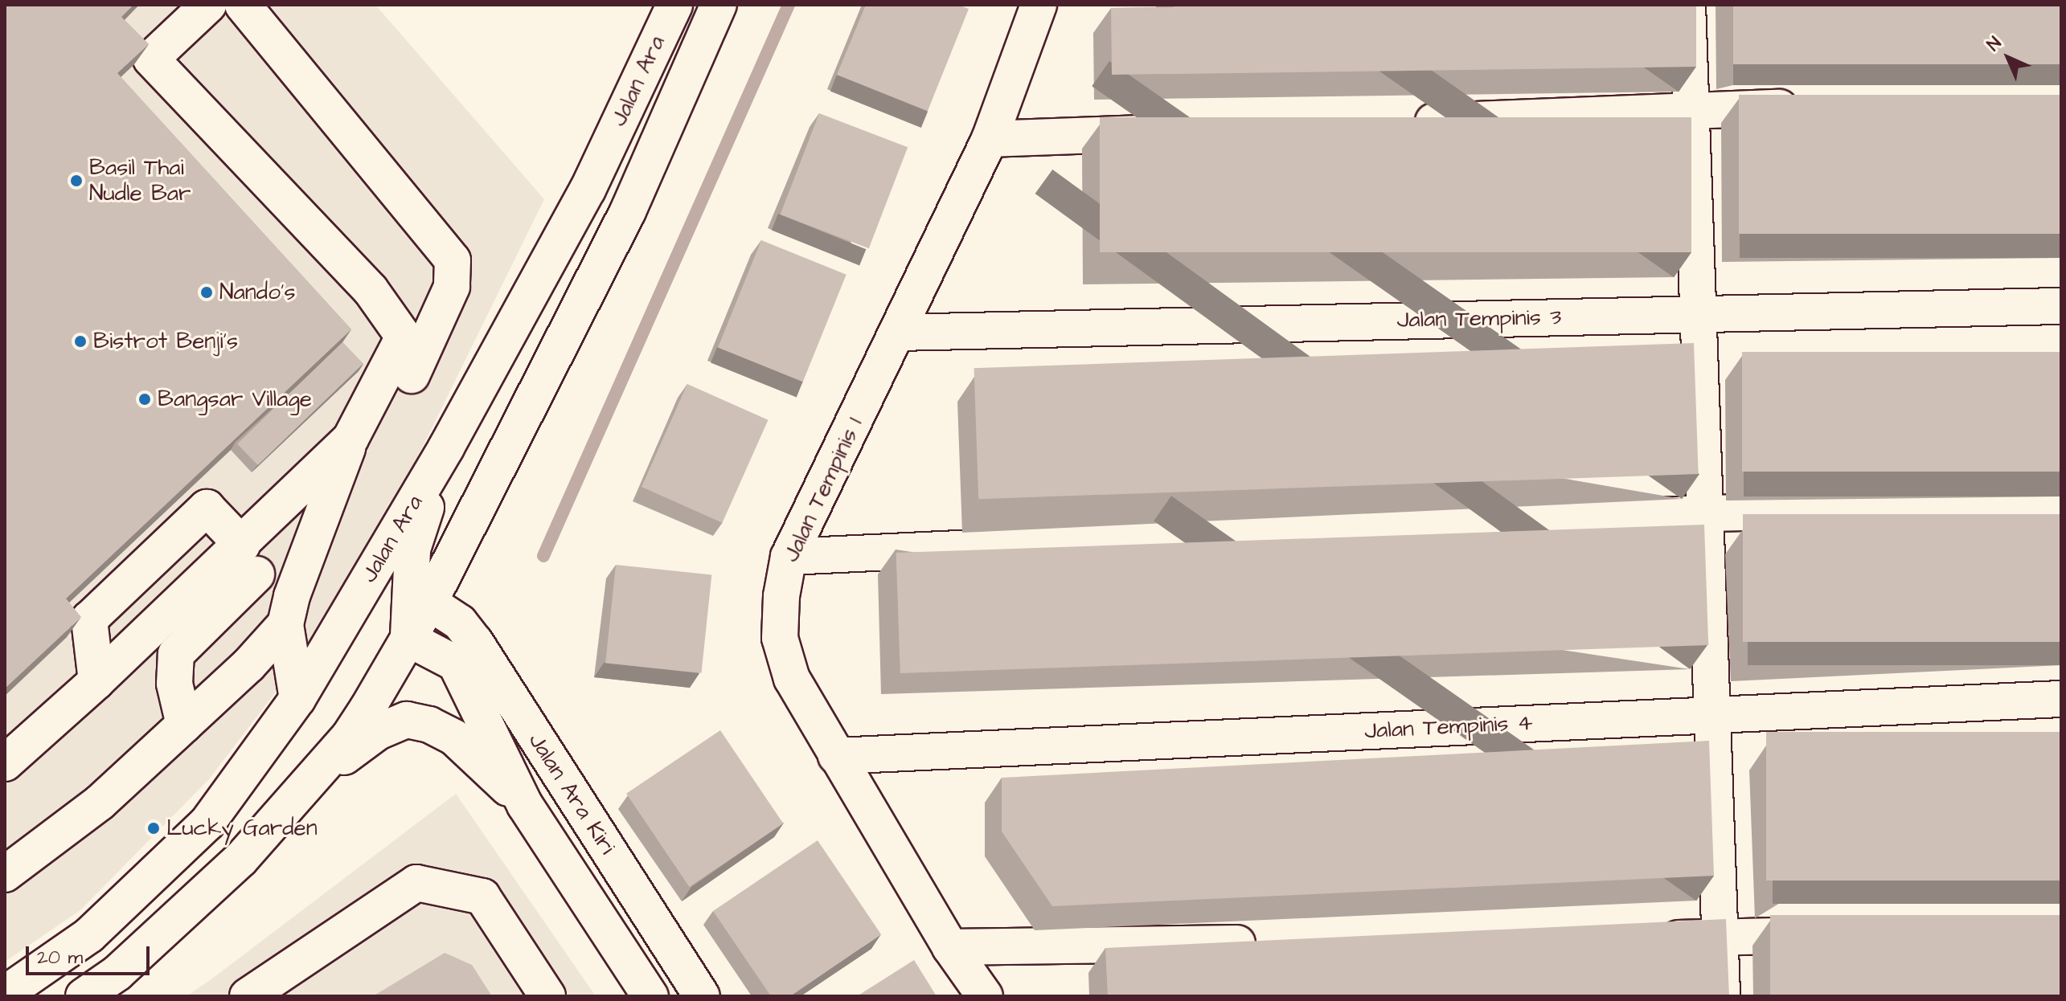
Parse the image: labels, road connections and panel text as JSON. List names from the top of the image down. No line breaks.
{"streets":{"street":["Jalan Ara","Jalan Tempinis 3","Jalan Tempinis 1","Jalan Tempinis 4","Jalan Ara Kiri"]},"crossings":[["Jalan Ara","Jalan Ara Kiri"],["Jalan Tempinis 3","Jalan Tempinis 1"],["Jalan Tempinis 1","Jalan Tempinis 4"]],"places":["Basil Thai Nudle Bar","Nando's","Bistrot Benji’s","Bangsar Village","Lucky Garden"],"scale_bar":"20 m","north":"top left"}
